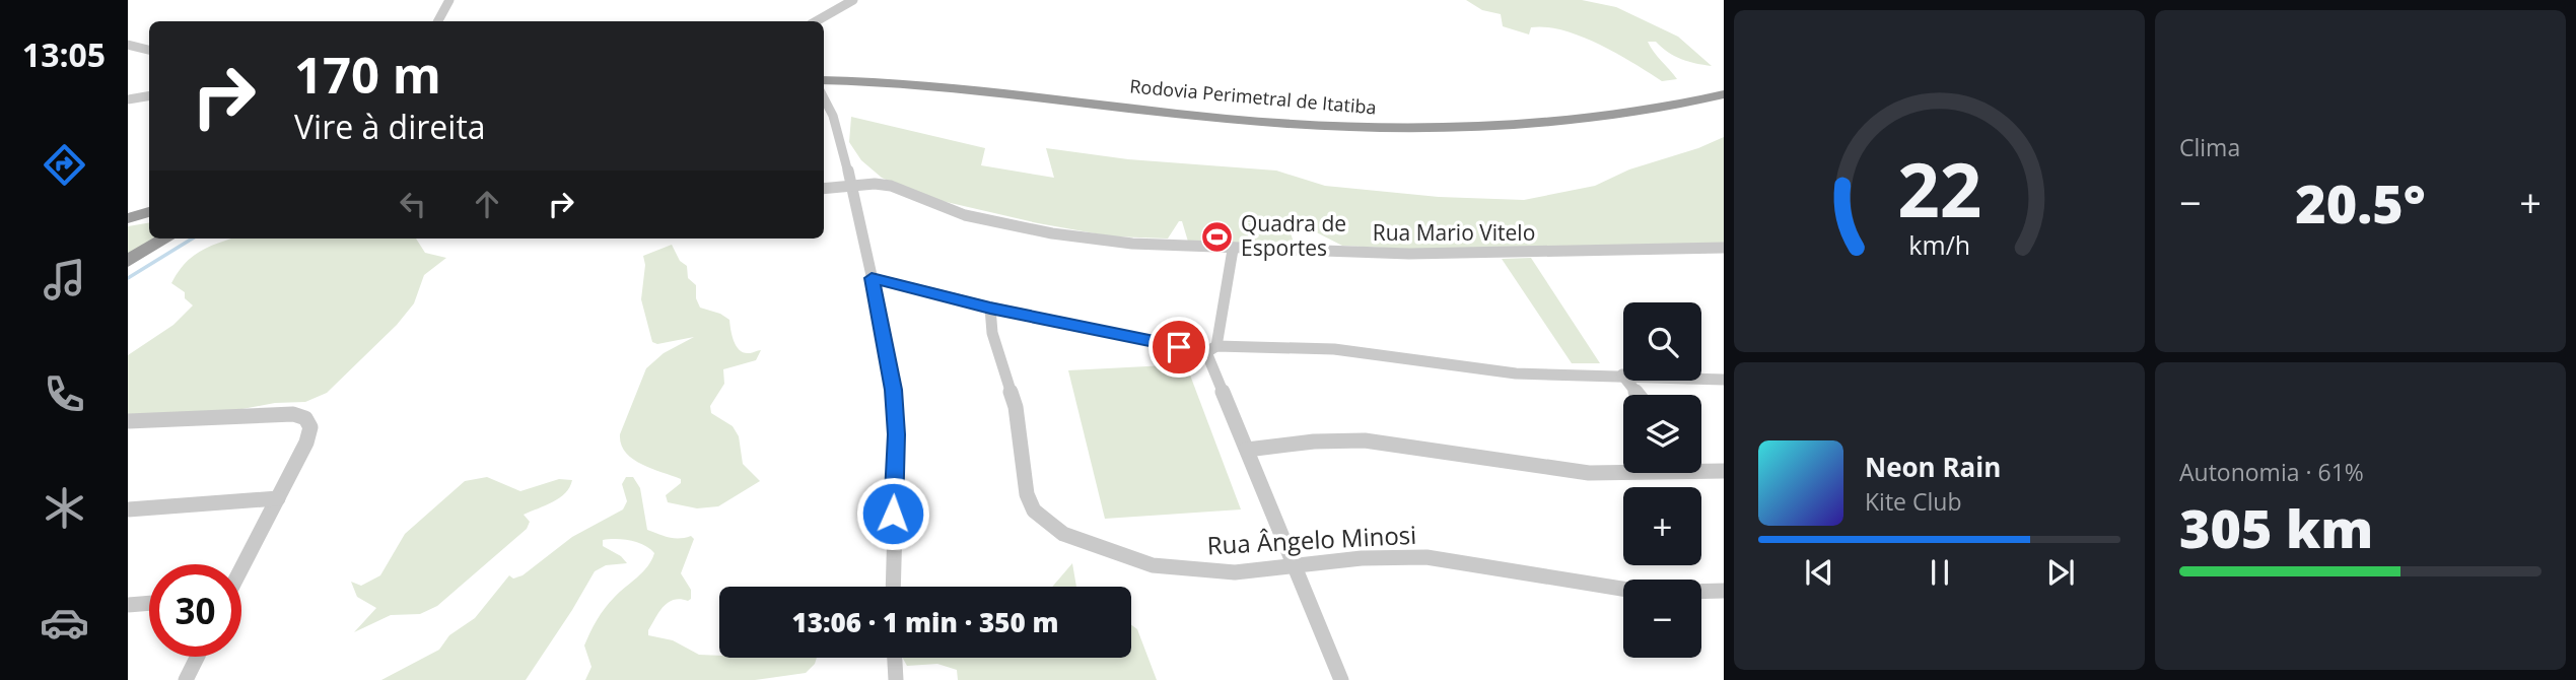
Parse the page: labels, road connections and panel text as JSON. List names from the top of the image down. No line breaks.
{"streets":{"highway":["Rodovia Perimetral de Itatiba"],"street":["Rua Mario Vitelo","Rua Ângelo Minosi"]},"places":{"sports":["Quadra de Esportes"]},"page":{"tabs":"13:05","tile":["Clima",["Autonomia · 61%","305 km"]],"turn":["170 m","Vire à direita"],"heat":["−","20.5°","+"],"map_buttons":["+","−"],"song":["Neon Rain","Kite Club"],"limit":"30","trip":"13:06 · 1 min · 350 m","gauge":["22","km/h"]}}
